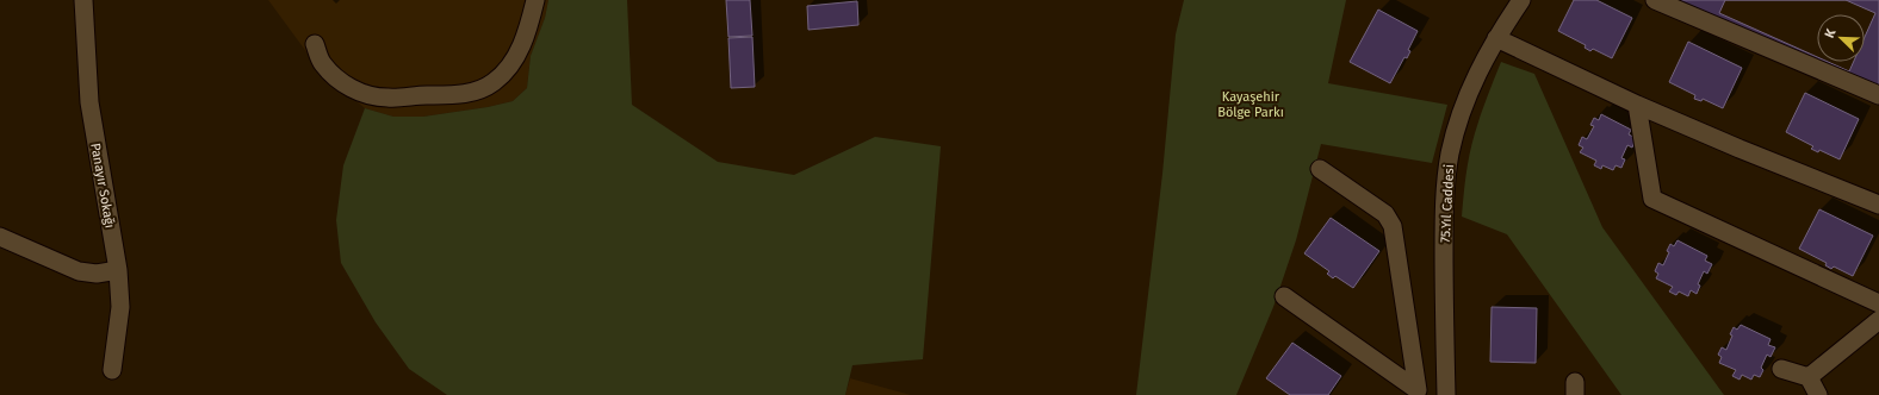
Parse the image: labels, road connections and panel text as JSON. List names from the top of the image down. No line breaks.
{"streets":{"street":["Panayır Sokağı","75.Yıl Caddesi"]},"parks":["Kayaşehir Bölge Parkı"],"north":"top left"}
